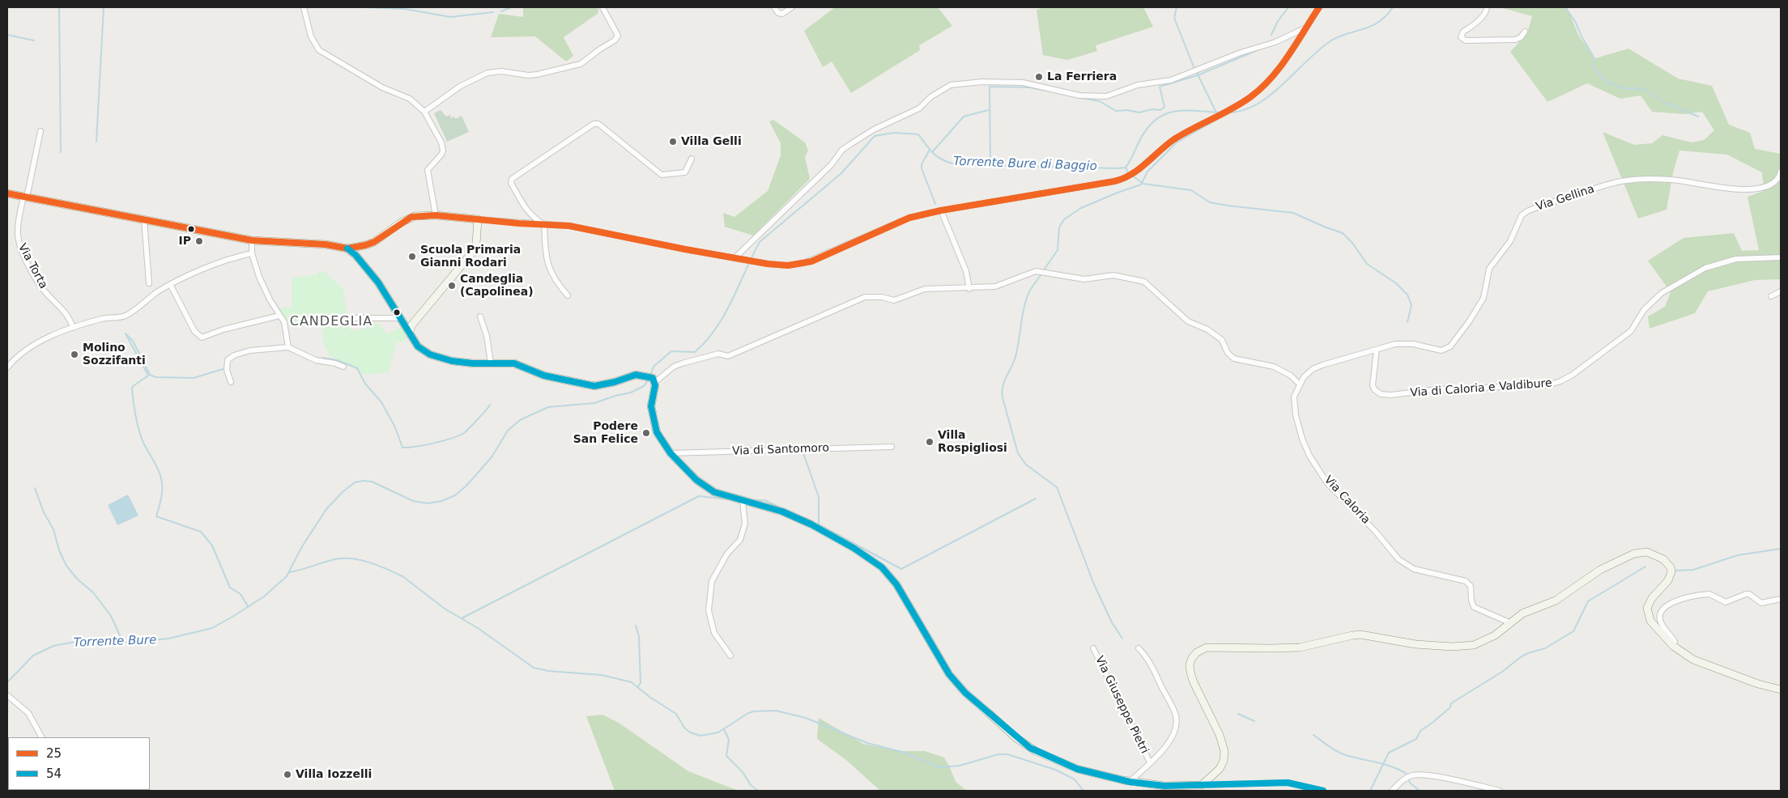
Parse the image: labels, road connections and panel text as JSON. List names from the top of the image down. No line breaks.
{"streets":{"street":["Via Gellina","Via Torta","Via di Caloria e Valdibure","Via di Santomoro","Via Caloria","Via Giuseppe Pietri"]},"crossings":[["Via Gellina","Via di Caloria e Valdibure"],["Via Gellina","Via Caloria"],["Via di Caloria e Valdibure","Via Caloria"]],"districts":["CANDEGLIA"],"water":["Torrente Bure di Baggio","Torrente Bure"],"places":["La Ferriera","Villa Gelli","IP","Scuola Primaria Gianni Rodari","Candeglia (Capolinea)","Molino Sozzifanti","Podere San Felice","Villa Rospigliosi","Villa Iozzelli"],"lines":["transit line 25","transit line 54"],"legend":["25","54"]}
